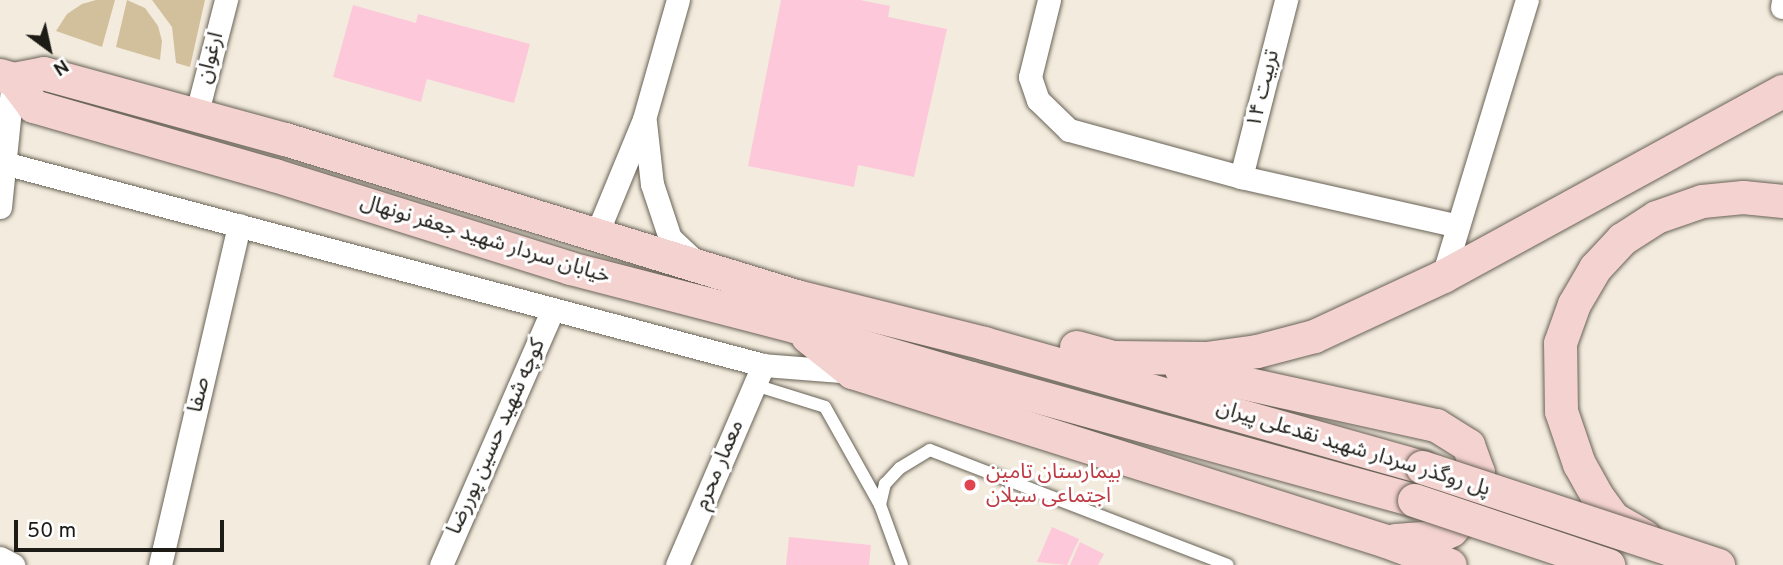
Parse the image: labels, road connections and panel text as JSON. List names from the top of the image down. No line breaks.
{"streets":{"main road":["خیابان سردار شهید جعفر نونهال","پل روگذر سردار شهید نقدعلی پیران"],"street":["ارغوان","تربیت ۱۴","صفا","کوچه شهید حسین پوررضا","معمار محرم"]},"crossings":[["ارغوان","خیابان سردار شهید جعفر نونهال"],["خیابان سردار شهید جعفر نونهال","پل روگذر سردار شهید نقدعلی پیران"]],"places":["بیمارستان تامین اجتماعی سبلان"],"scale_bar":"50 m","north":"bottom right"}
